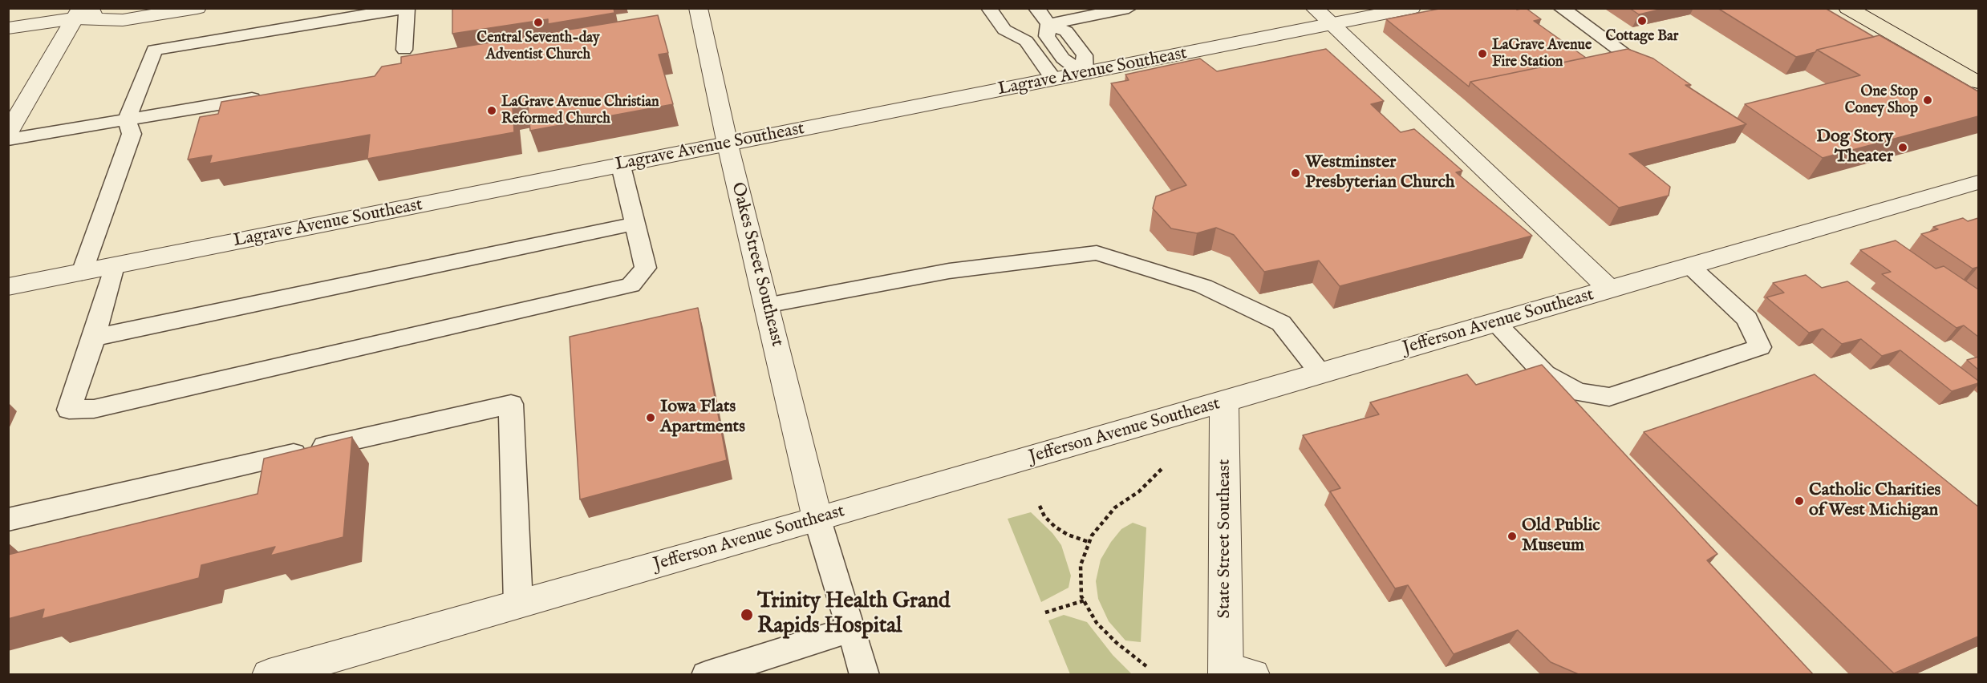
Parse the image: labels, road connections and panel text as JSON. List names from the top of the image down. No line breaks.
{"streets":{"street":["Lagrave Avenue Southeast","Oakes Street Southeast","Jefferson Avenue Southeast","State Street Southeast"]},"crossings":[["Lagrave Avenue Southeast","Oakes Street Southeast"],["Oakes Street Southeast","Jefferson Avenue Southeast"],["Jefferson Avenue Southeast","State Street Southeast"]],"places":["Cottage Bar","Central Seventh-day Adventist Church","LaGrave Avenue Fire Station","One Stop Coney Shop","LaGrave Avenue Christian Reformed Church","Dog Story Theater","Westminster Presbyterian Church","Iowa Flats Apartments","Catholic Charities of West Michigan","Old Public Museum","Trinity Health Grand Rapids Hospital"]}
